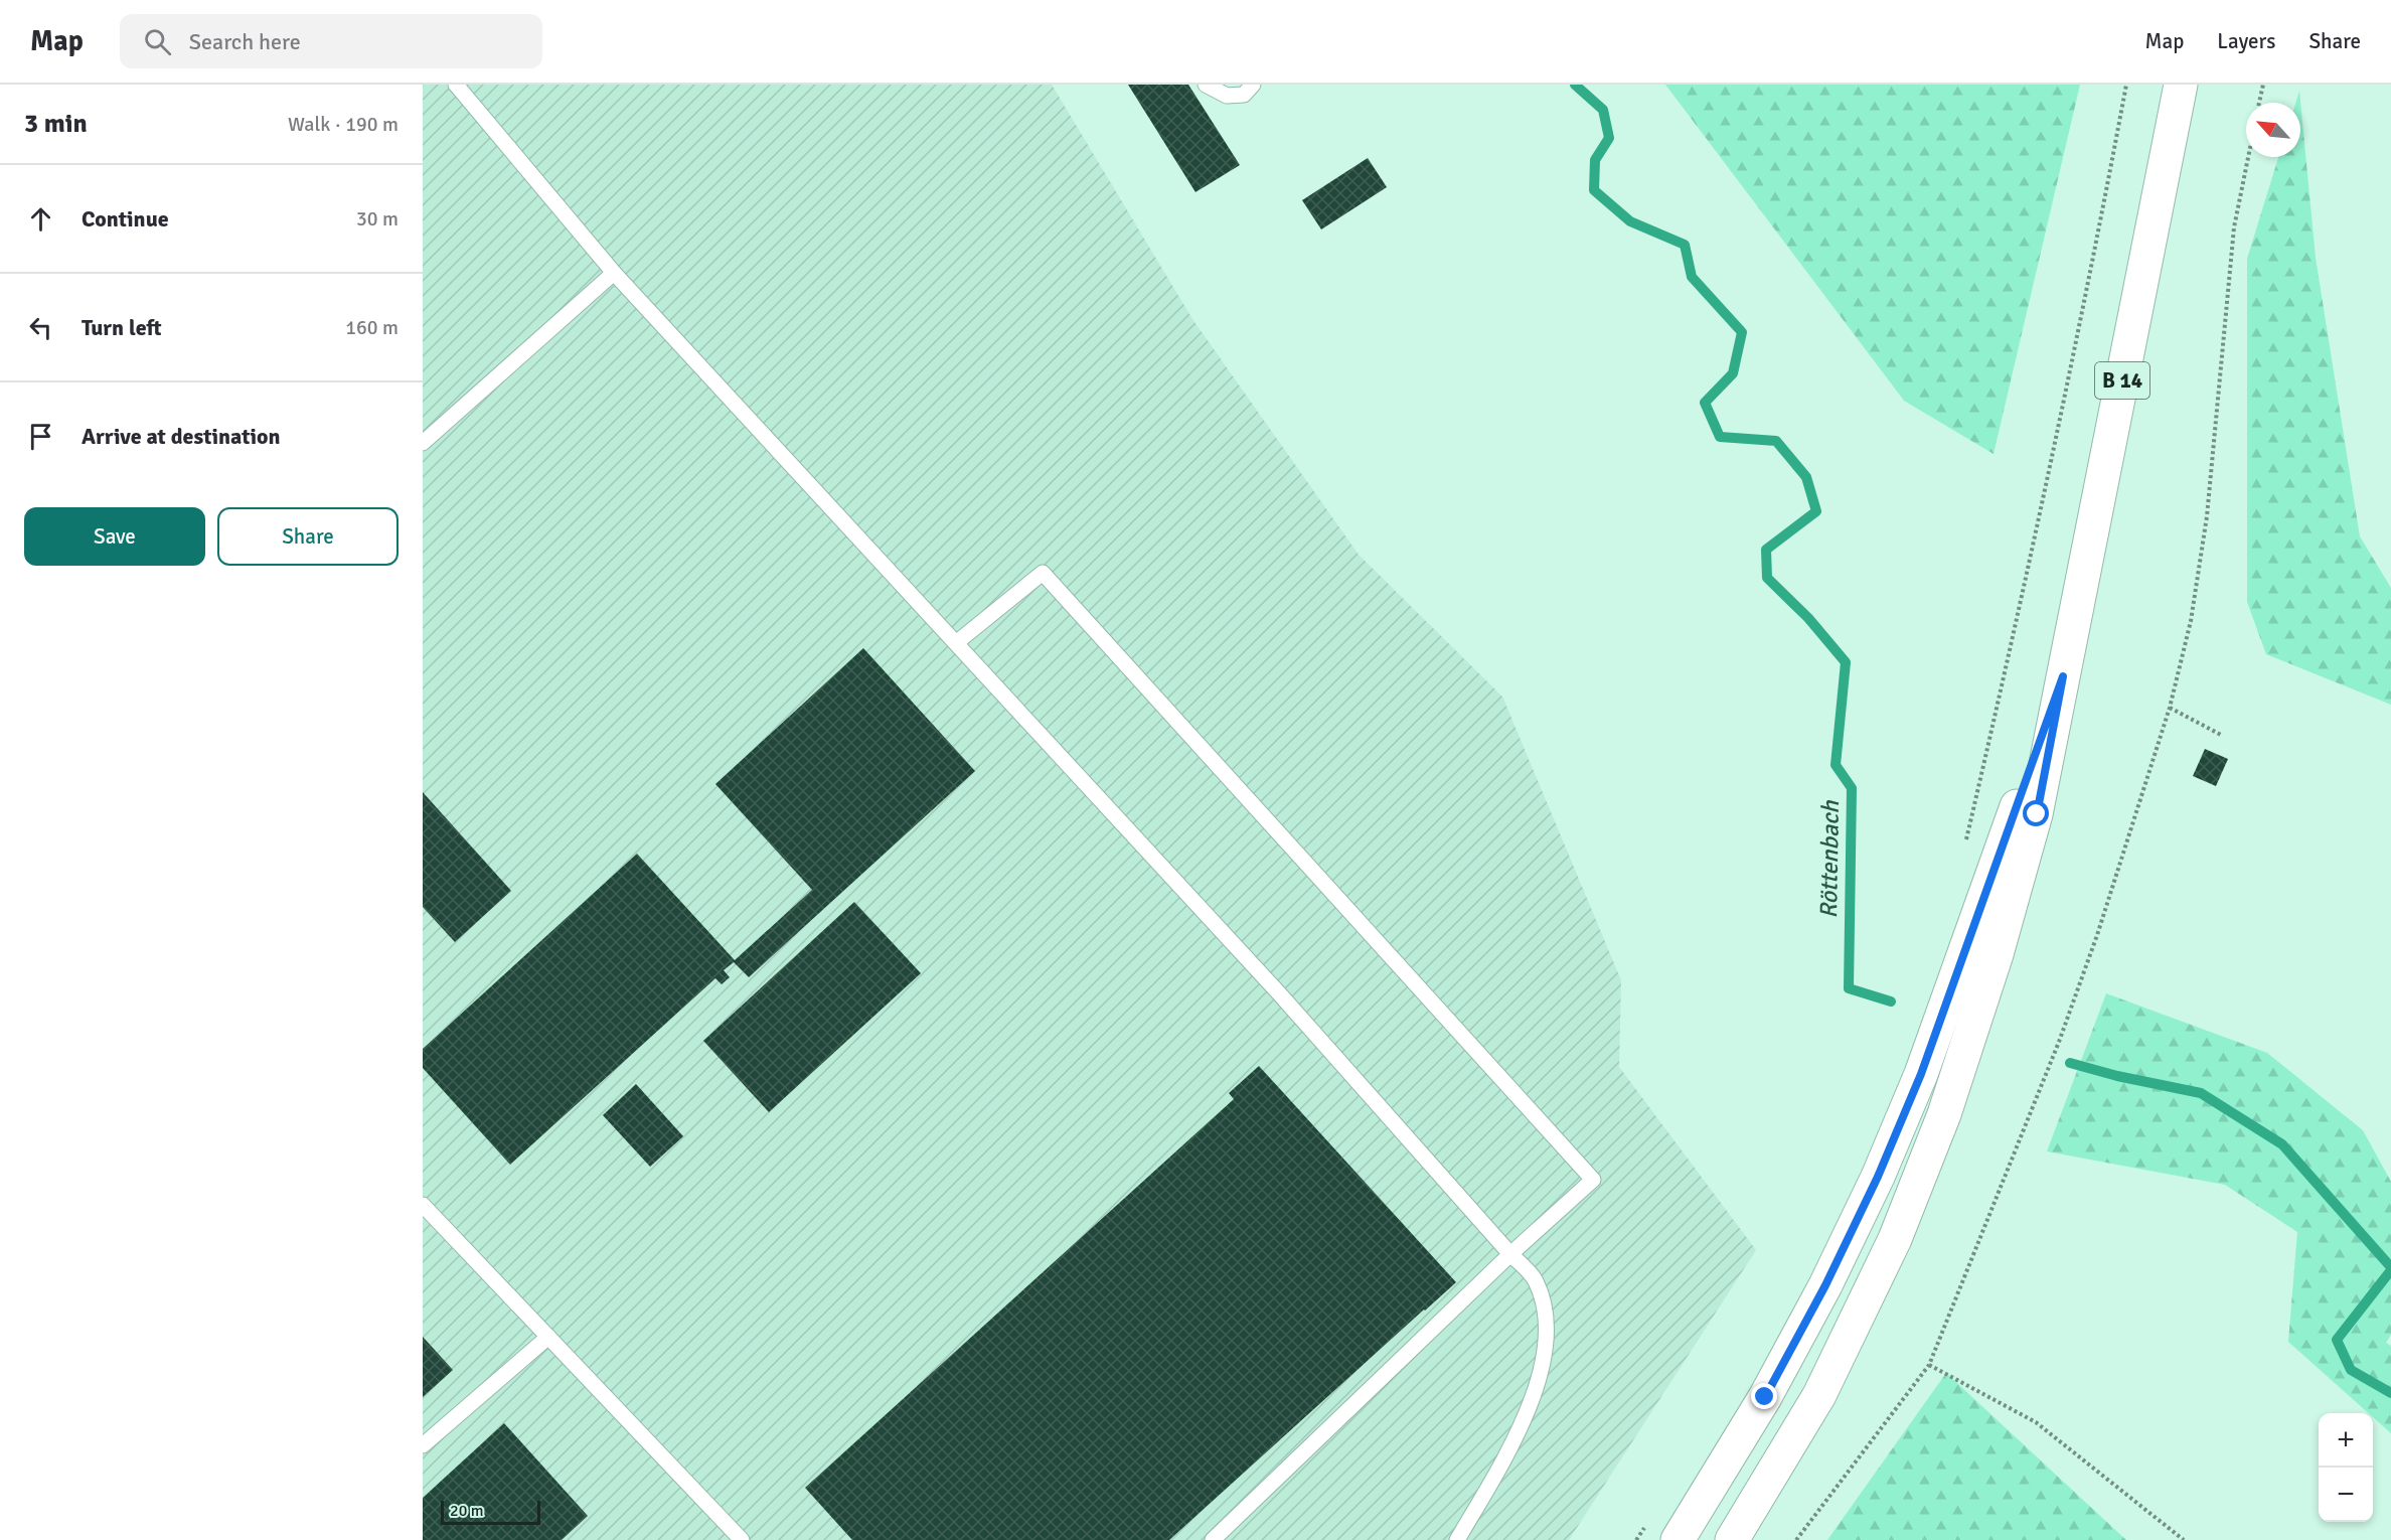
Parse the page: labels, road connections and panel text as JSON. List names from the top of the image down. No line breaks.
{"streets":{"main road":["B 14"]},"water":["Röttenbach"],"scale_bar":"20 m","north":"top left","page":{"header":"Map","search":"Search here","nav":["Map","Layers","Share"],"heading":["3 min","Walk · 190 m"],"list":[["Continue","30 m"],["Turn left","160 m"],"Arrive at destination"],"buttons":["Save","Share"],"map_buttons":["+","−"],"scale":"20 m"}}
